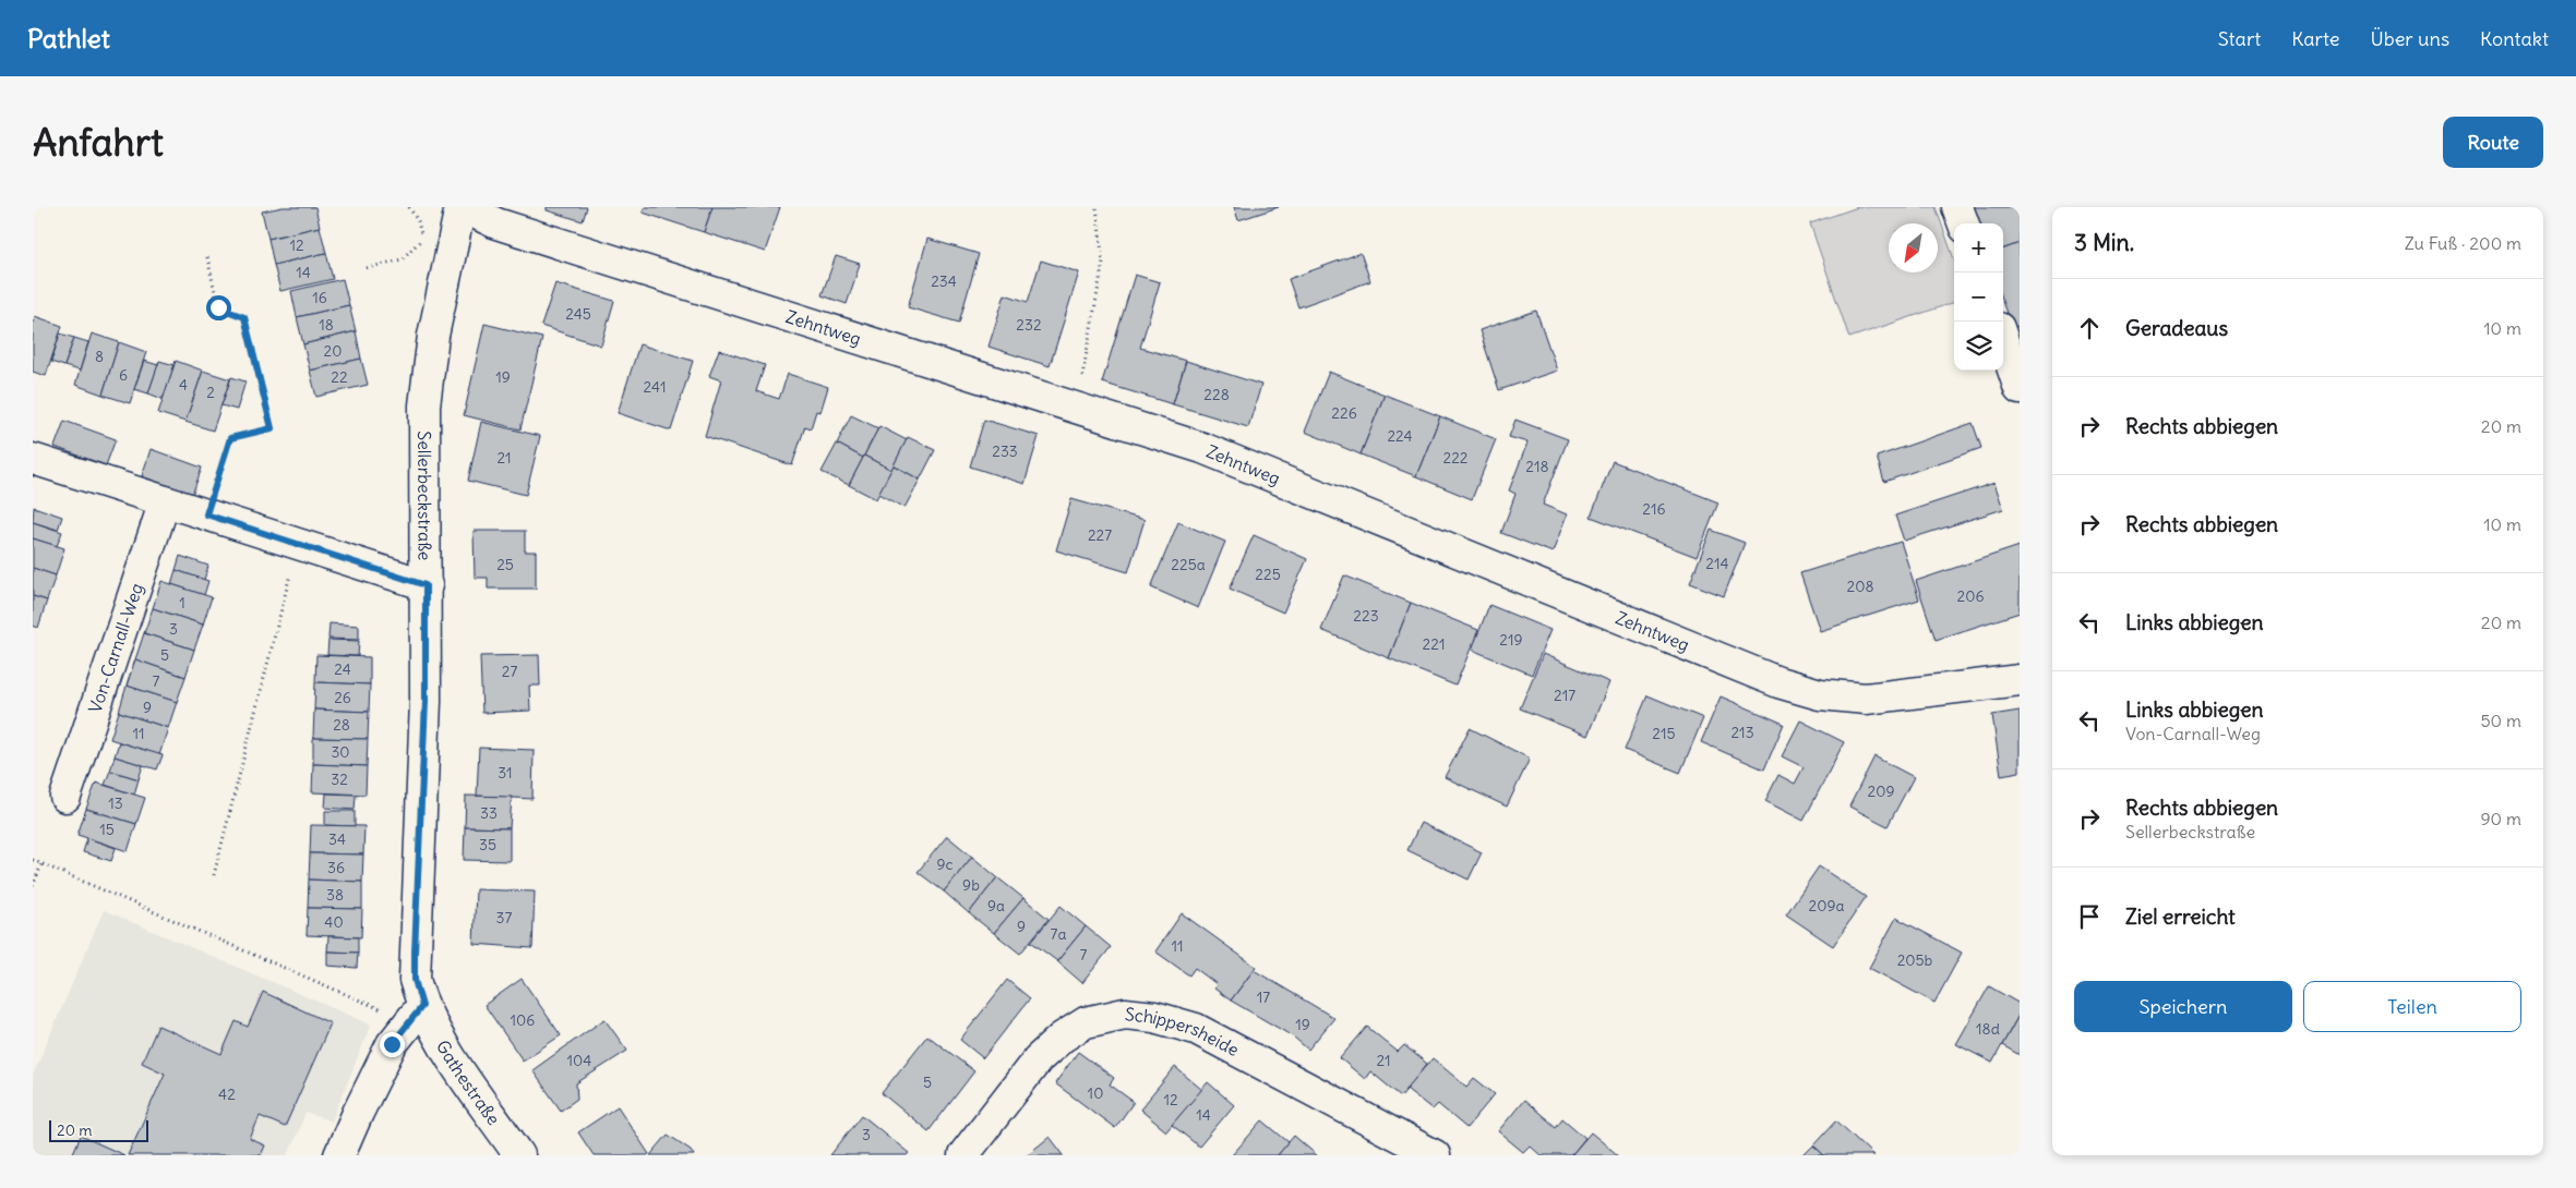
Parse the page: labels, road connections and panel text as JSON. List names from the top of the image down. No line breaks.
{"streets":{"street":["Zehntweg","Sellerbeckstraße","Von-Carnall-Weg","Schippersheide","Gathestraße"]},"crossings":[["Zehntweg","Sellerbeckstraße"],["Sellerbeckstraße","Gathestraße"]],"house_numbers":["12","14","234","16","245","18","232","20","8","6","22","19","4","241","2","228","226","224","233","21","222","218","216","227","214","25","225a","225","208","206","1","223","3","219","221","5","24","27","7","217","26","9","28","213","11","215","30","31","32","209","13","33","15","34","35","9c","36","9b","38","9a","209a","37","40","9","7a","11","7","205b","17","106","19","18d","104","21","5","10","42","12","14","3"],"scale_bar":"20 m","north":"bottom left","page":{"header":"Pathlet","nav":["Start","Karte","Über uns","Kontakt"],"buttons":["Route",["Speichern","Teilen"]],"title":"Anfahrt","heading":["3 Min.","Zu Fuß · 200 m"],"map_buttons":["+","−"],"list":[["Geradeaus","10 m"],["Rechts abbiegen","20 m"],["Rechts abbiegen","10 m"],["Links abbiegen","20 m"],["Links abbiegen","Von-Carnall-Weg","50 m"],["Rechts abbiegen","Sellerbeckstraße","90 m"],"Ziel erreicht"],"scale":"20 m"}}
